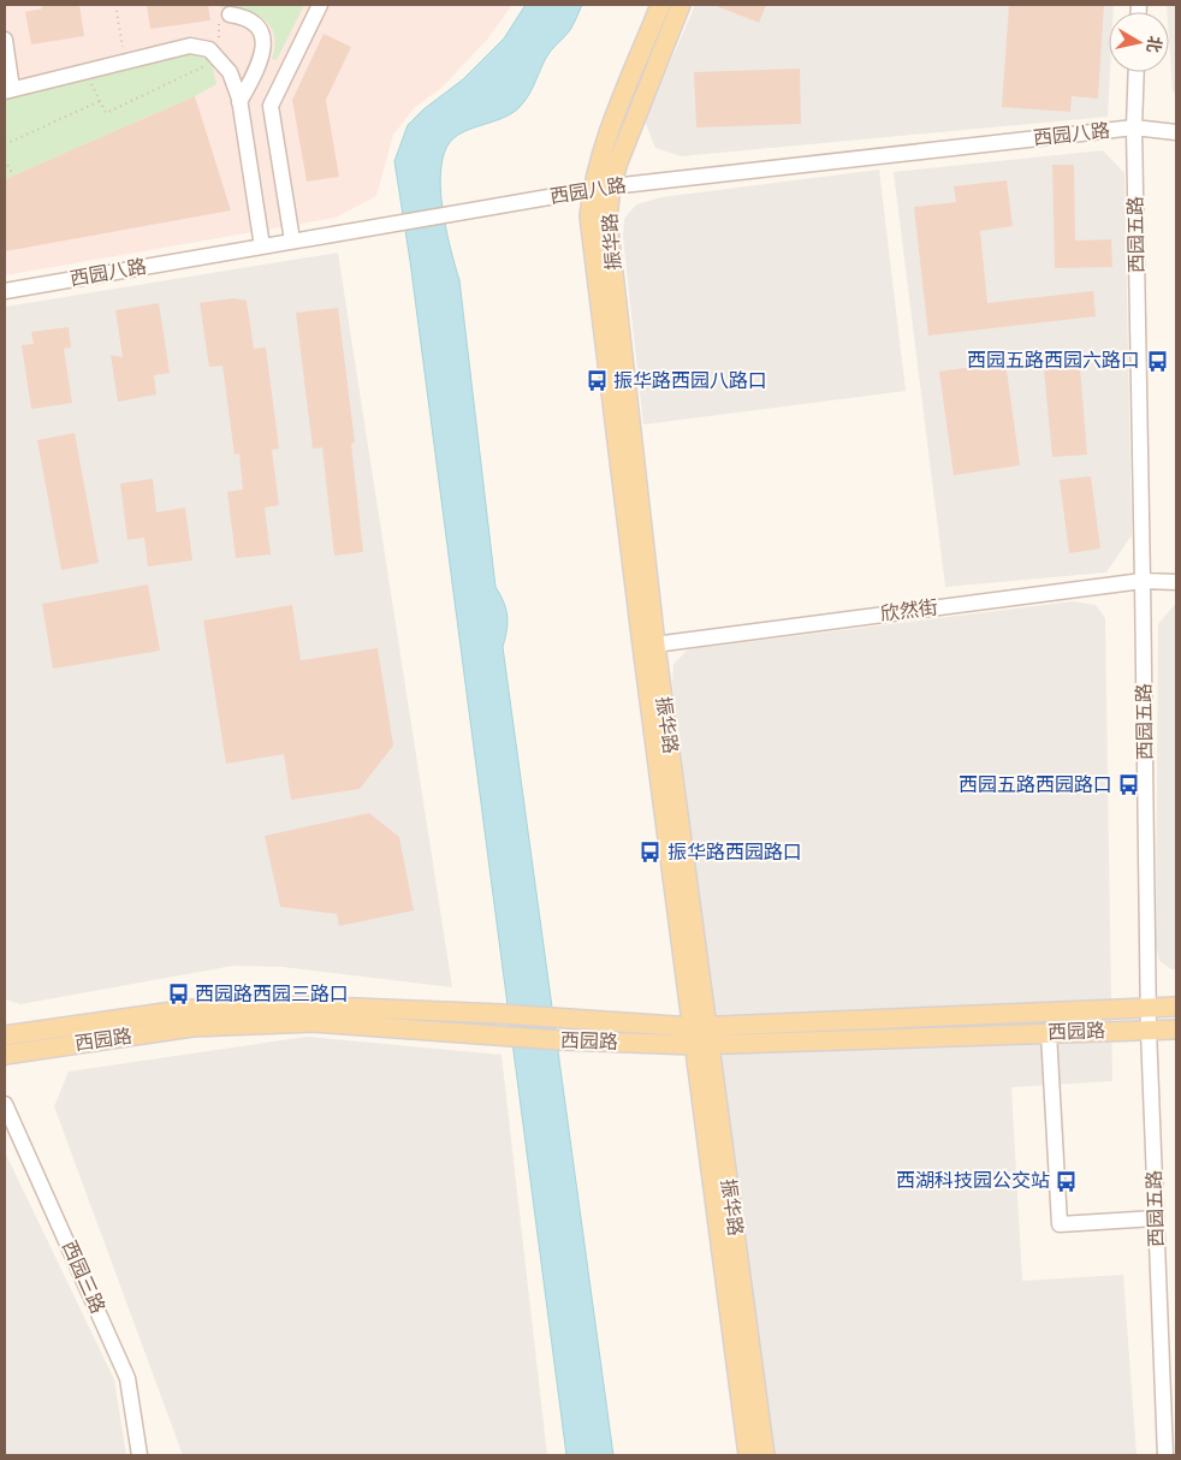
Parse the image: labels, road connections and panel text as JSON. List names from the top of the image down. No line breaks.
{"streets":{"main road":["振华路","西园路"],"street":["西园八路","西园五路","欣然街","西园三路"]},"crossings":[["西园八路","西园五路"],["西园八路","振华路"],["西园五路","欣然街"],["西园五路","西园路"],["振华路","欣然街"],["振华路","西园路"]],"places":{"bus stop":["西园五路西园六路口","振华路西园八路口","西园五路西园路口","振华路西园路口","西园路西园三路口","西湖科技园公交站"]},"north":"right"}
